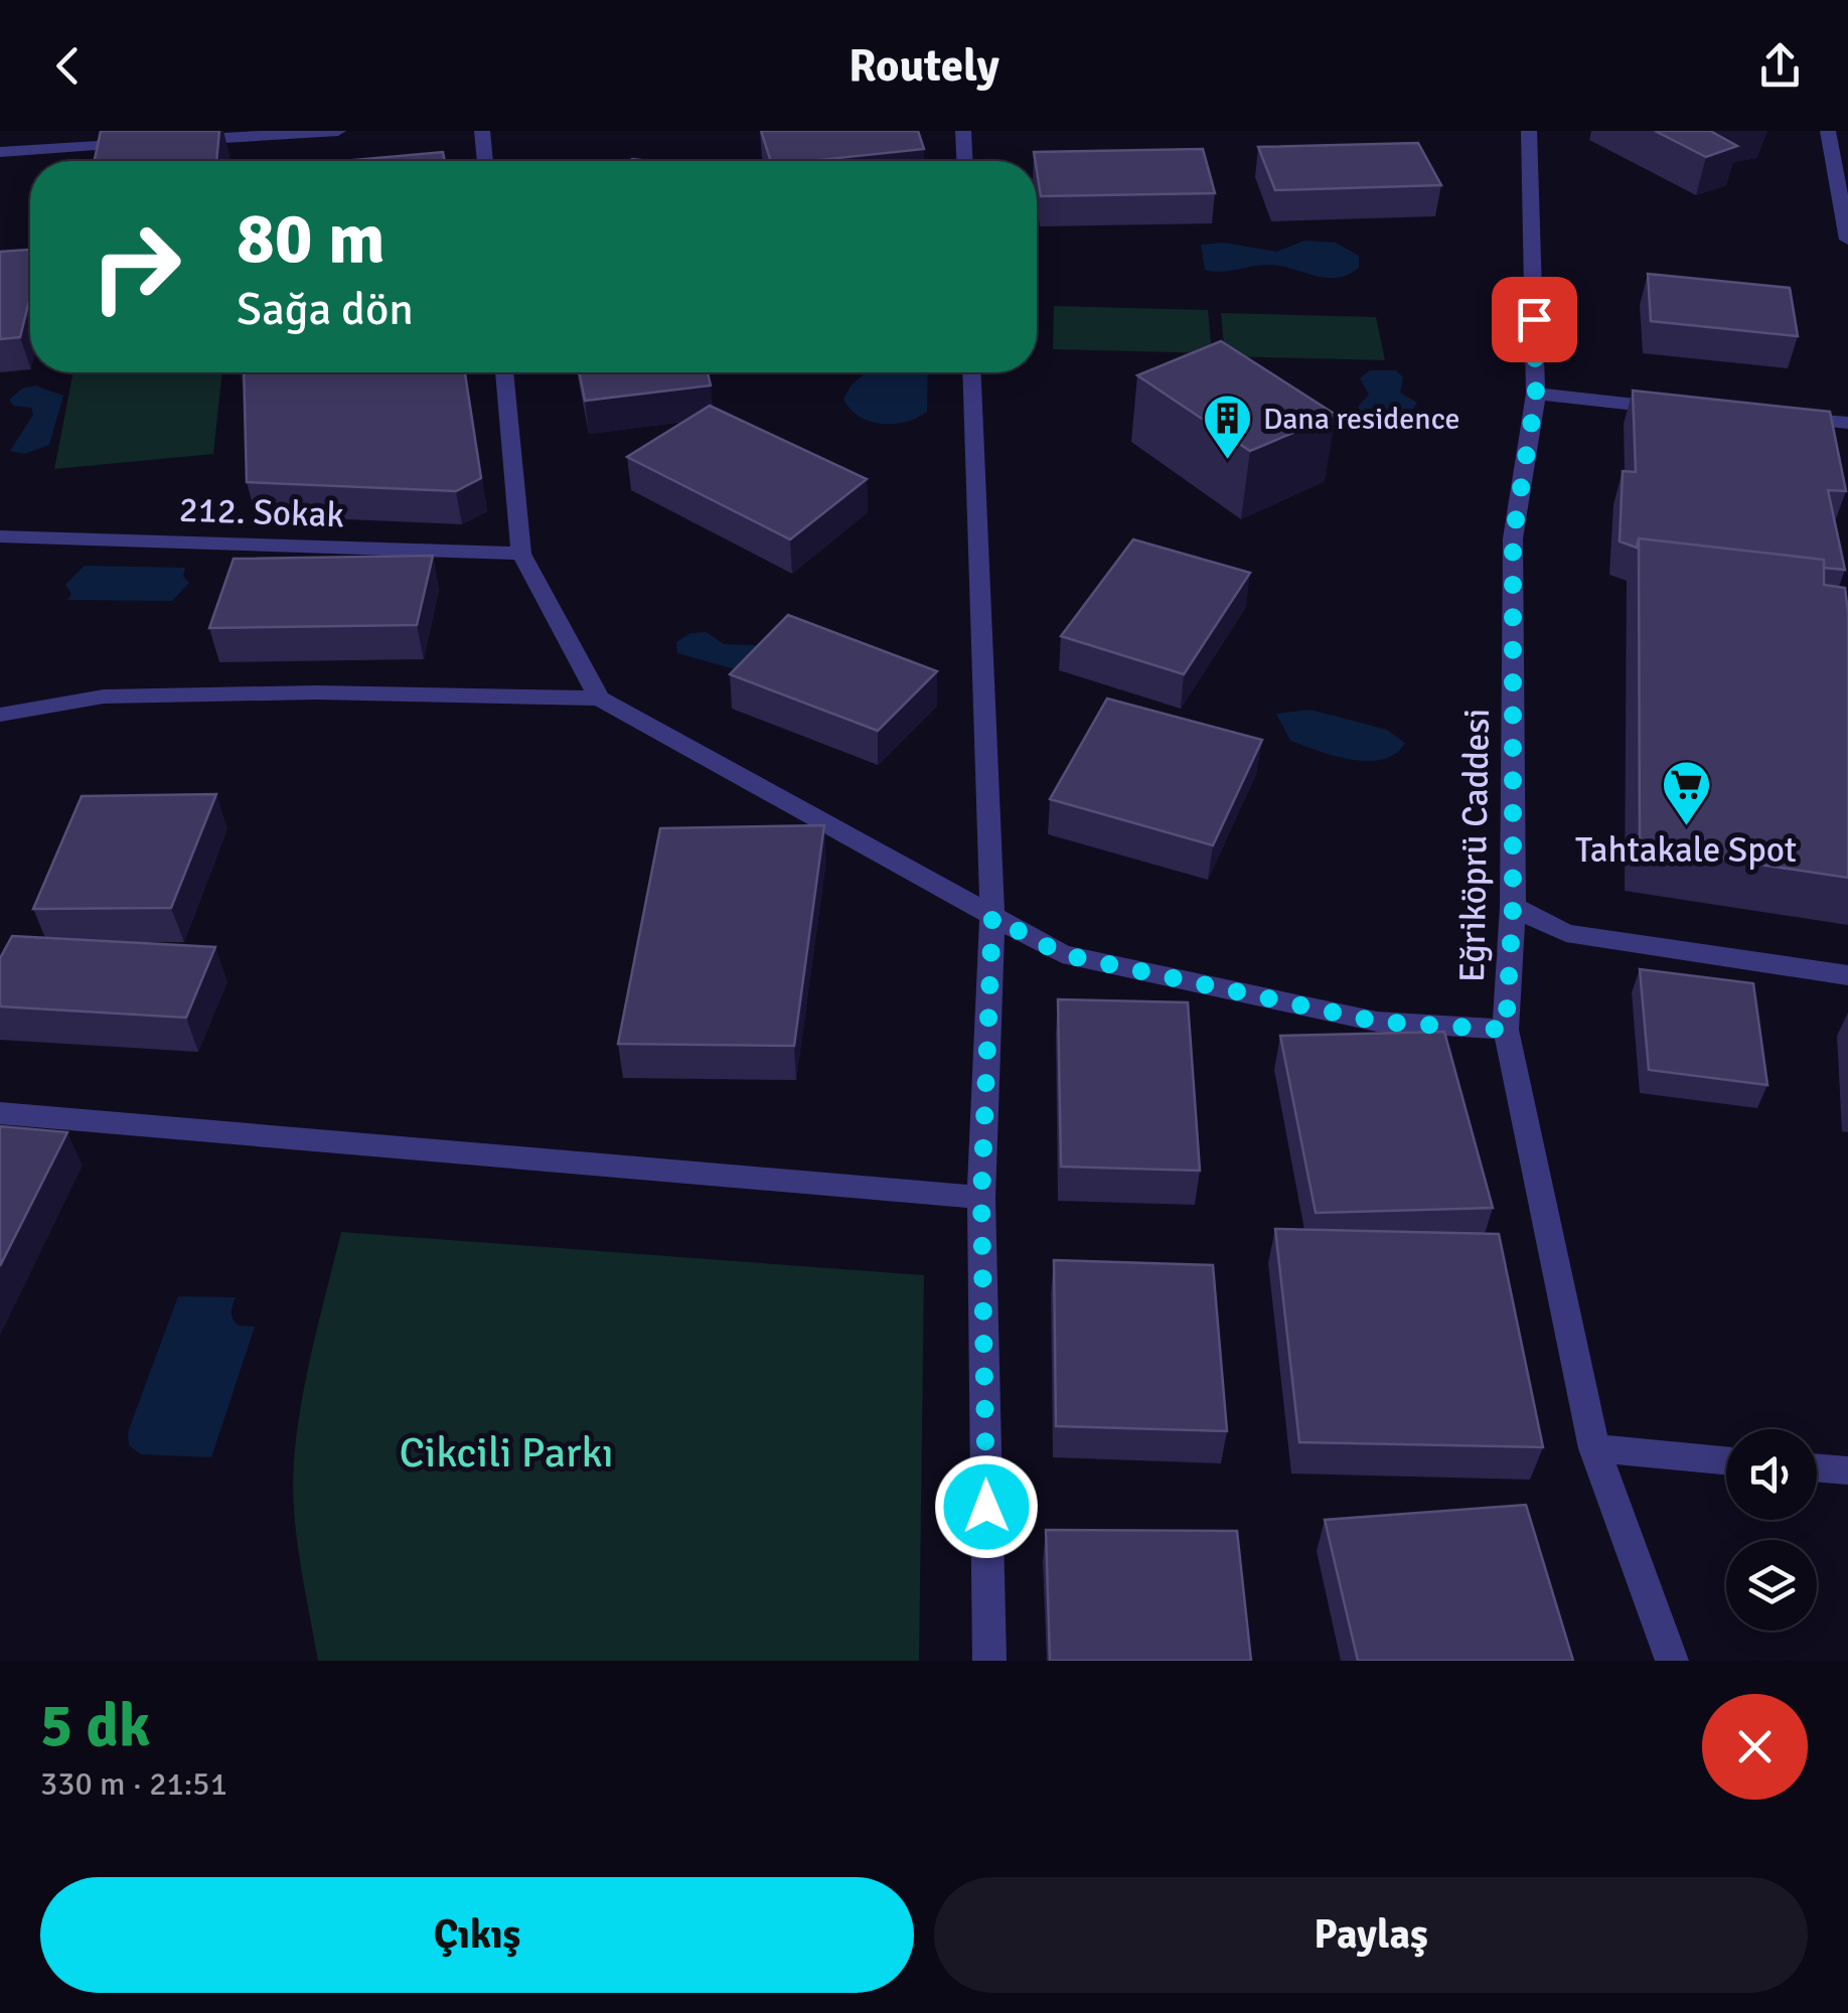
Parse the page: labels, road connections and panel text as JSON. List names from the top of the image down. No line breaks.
{"streets":{"street":["212. Sokak","Eğriköprü Caddesi"]},"parks":["Cikcili Parkı"],"places":{"building":["Dana residence"],"supermarket":["Tahtakale Spot"]},"page":{"header":"Routely","turn":["80 m","Sağa dön"],"heading":["5 dk","330 m · 21:51"],"buttons":["Çıkış","Paylaş"]}}
